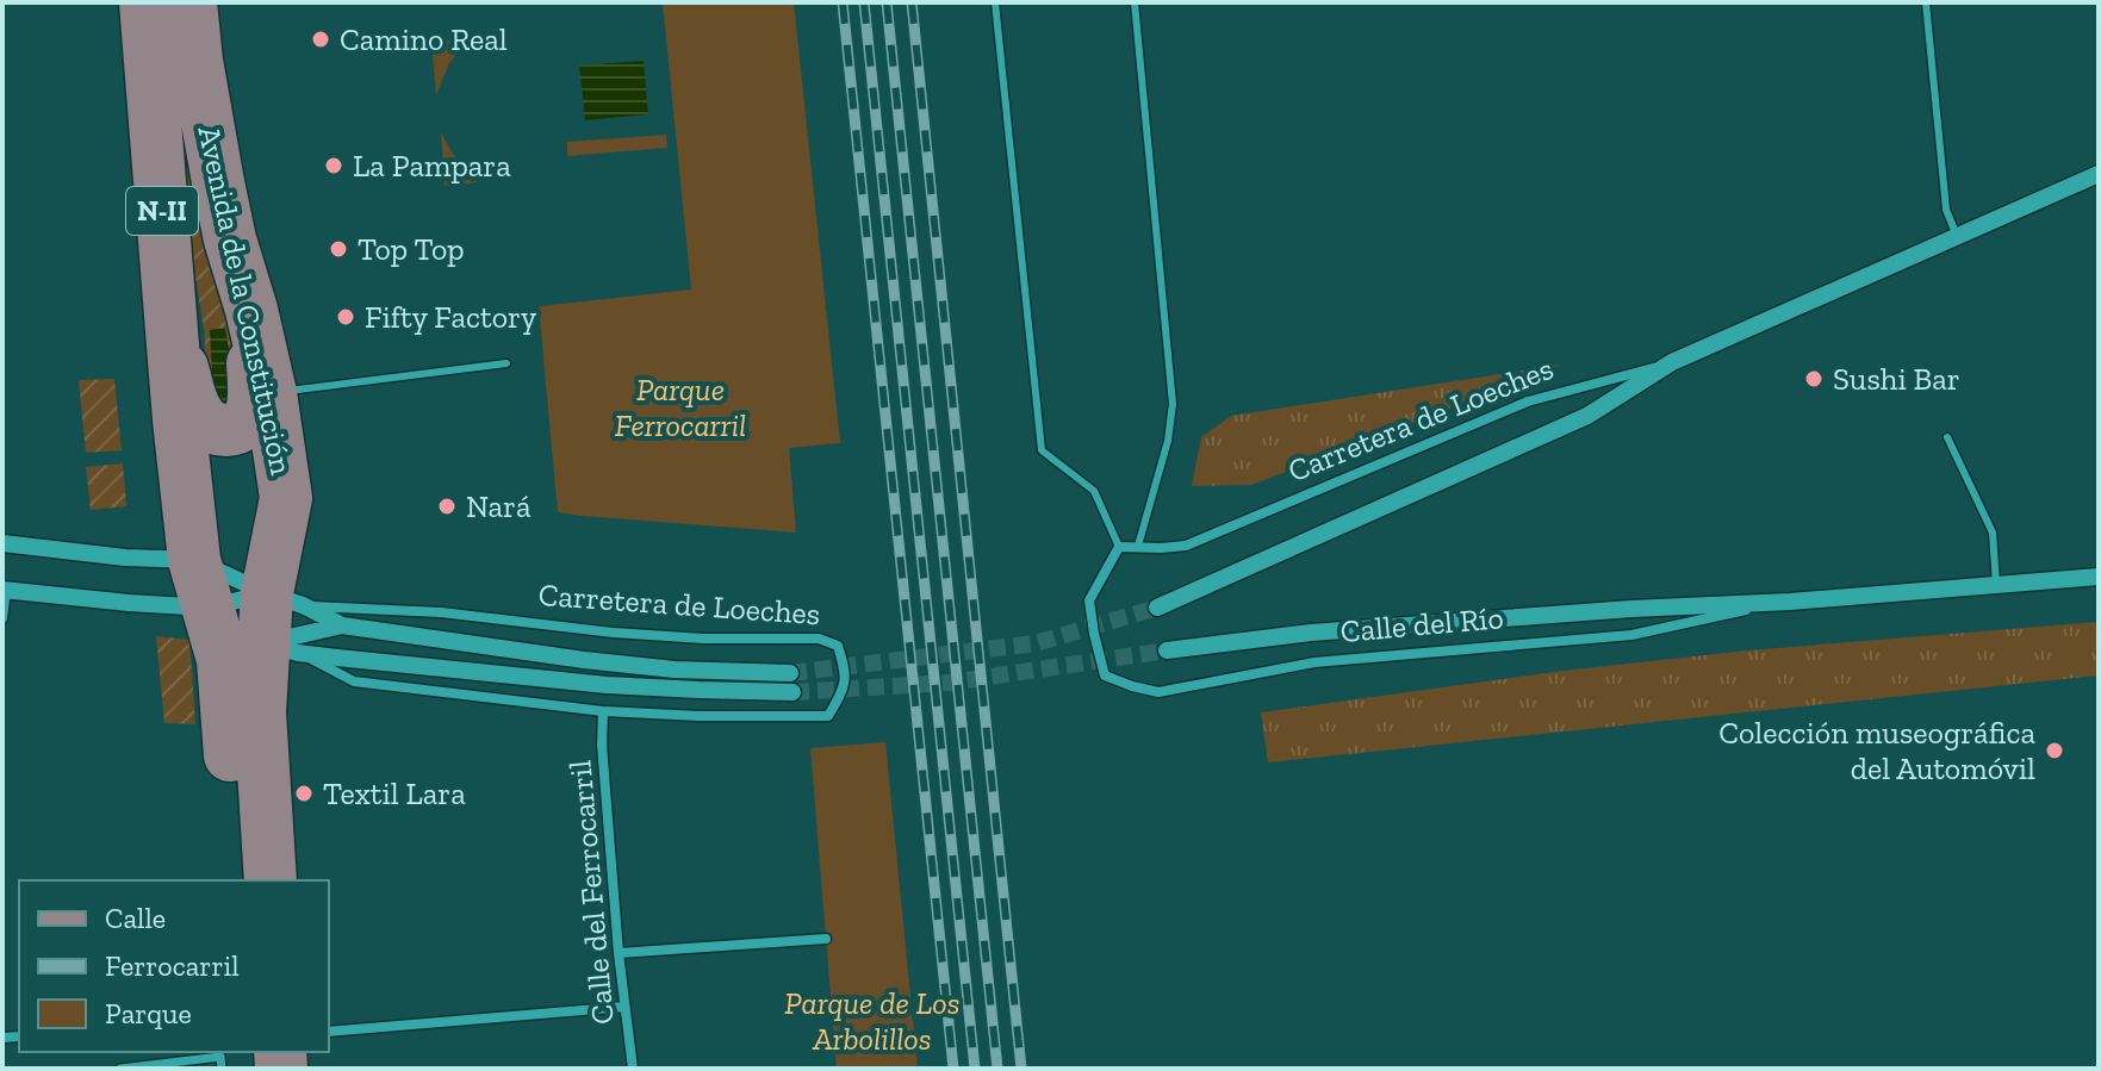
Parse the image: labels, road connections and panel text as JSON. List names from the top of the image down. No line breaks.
{"streets":{"main road":["N-II","Avenida de la Constitución"],"street":["Carretera de Loeches","Calle del Río","Calle del Ferrocarril"]},"crossings":[["N-II","Avenida de la Constitución"],["Avenida de la Constitución","Carretera de Loeches"],["Carretera de Loeches","Calle del Río"],["Carretera de Loeches","Calle del Ferrocarril"]],"parks":["Parque Ferrocarril","Parque de Los Arbolillos"],"places":["Camino Real","La Pampara","Top Top","Fifty Factory","Sushi Bar","Nará","Colección museográfica del Automóvil","Textil Lara"],"legend":["Calle","Ferrocarril","Parque"]}
